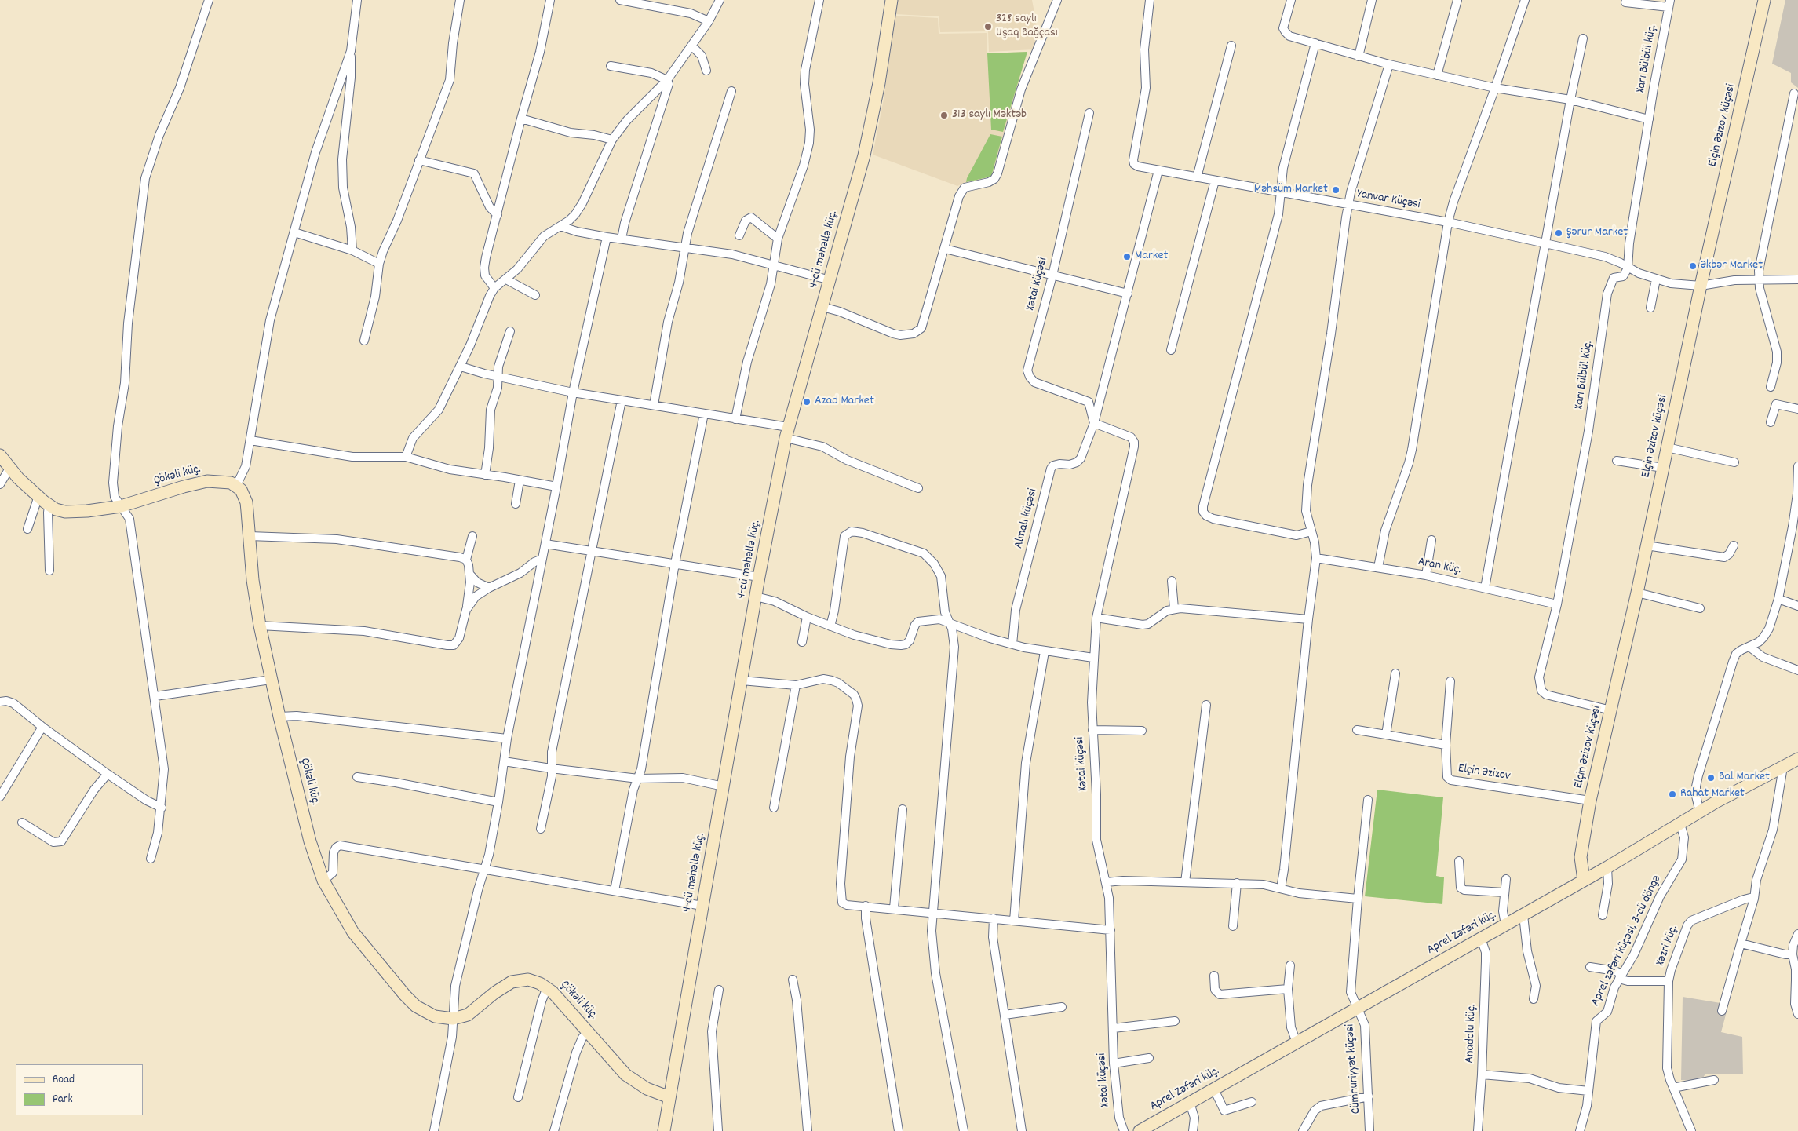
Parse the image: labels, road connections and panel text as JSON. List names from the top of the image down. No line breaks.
{"streets":{"street":["Xarı Bülbül küç.","Elçin Əzizov küçəsi","Yanvar Küçəsi","4-cü məhəllə küç.","Xətai küçəsi","Çökəli küç.","Almalı küçəsi","Aran küç.","Elçin Əzizov","Aprel Zəfəri küç.","Aprel zəfəri küçəsi, 3-cü döngə","Xəzri küç.","Anadolu küç.","Cümhuriyyət küçəsi"]},"crossings":[["Xarı Bülbül küç.","Elçin Əzizov küçəsi"],["Xarı Bülbül küç.","Yanvar Küçəsi"],["Xarı Bülbül küç.","Aran küç."],["Elçin Əzizov küçəsi","Yanvar Küçəsi"],["Elçin Əzizov küçəsi","Elçin Əzizov"],["Elçin Əzizov küçəsi","Aprel Zəfəri küç."],["4-cü məhəllə küç.","Çökəli küç."],["Xətai küçəsi","Almalı küçəsi"],["Aprel Zəfəri küç.","Aprel zəfəri küçəsi, 3-cü döngə"],["Aprel Zəfəri küç.","Anadolu küç."],["Aprel Zəfəri küç.","Cümhuriyyət küçəsi"]],"places":["328 saylı Uşaq Bağçası","313 saylı Məktəb","Məhsüm Market","Şərur Market","Market","Əkbər Market","Azad Market","Bal Market","Rahat Market"],"legend":["Road","Park"]}
